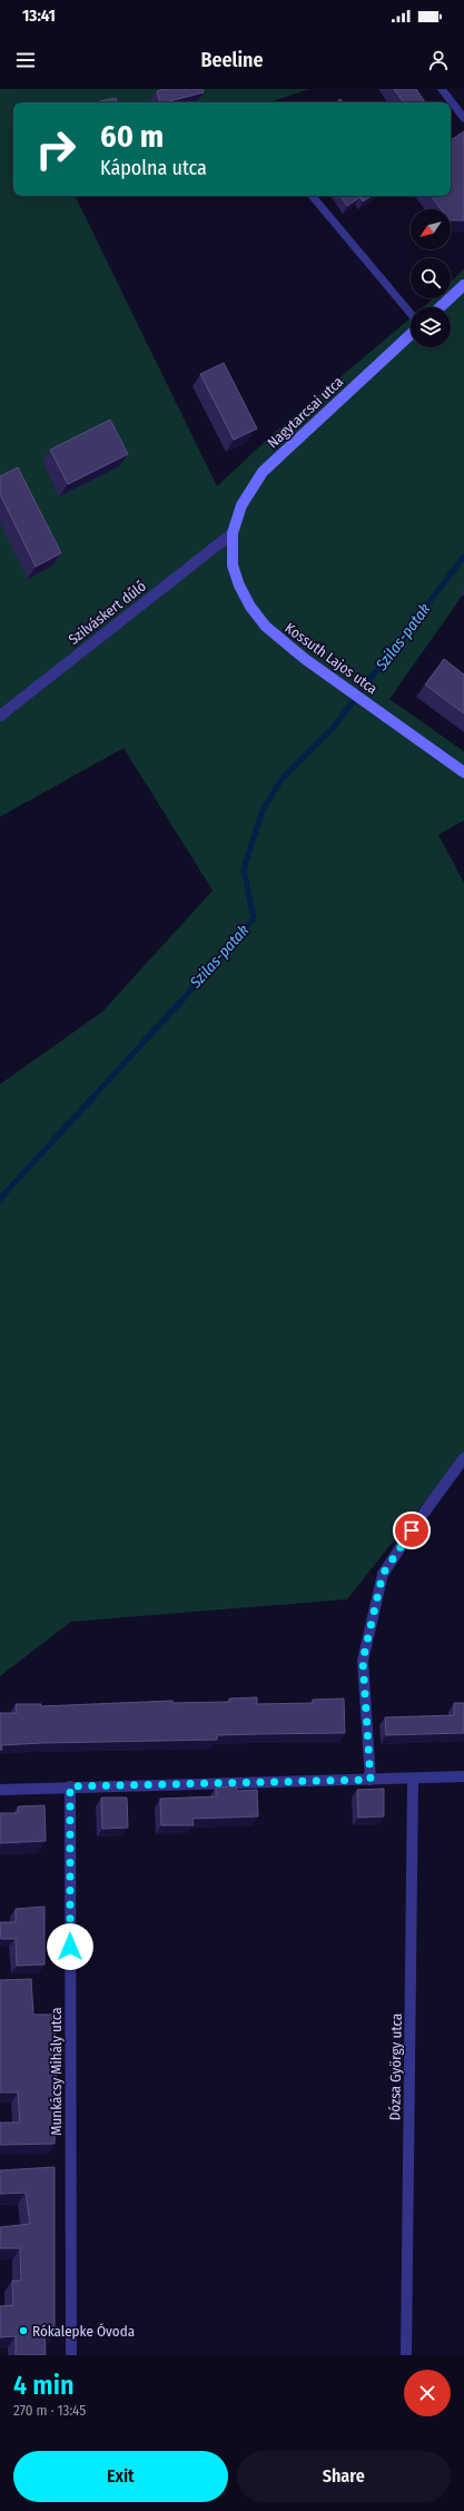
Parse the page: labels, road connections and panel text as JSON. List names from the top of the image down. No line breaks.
{"streets":{"main road":["Nagytarcsai utca","Kossuth Lajos utca"],"street":["Szilváskert dűlő","Dózsa György utca","Munkácsy Mihály utca"]},"crossings":[["Nagytarcsai utca","Szilváskert dűlő"],["Nagytarcsai utca","Kossuth Lajos utca"],["Szilváskert dűlő","Kossuth Lajos utca"]],"water":["Szilas-patak"],"places":["Rókalepke Óvoda"],"north":"bottom left","page":{"status":"13:41","header":"Beeline","turn":["60 m","Kápolna utca"],"heading":["4 min","270 m · 13:45"],"buttons":["Exit","Share"]}}
